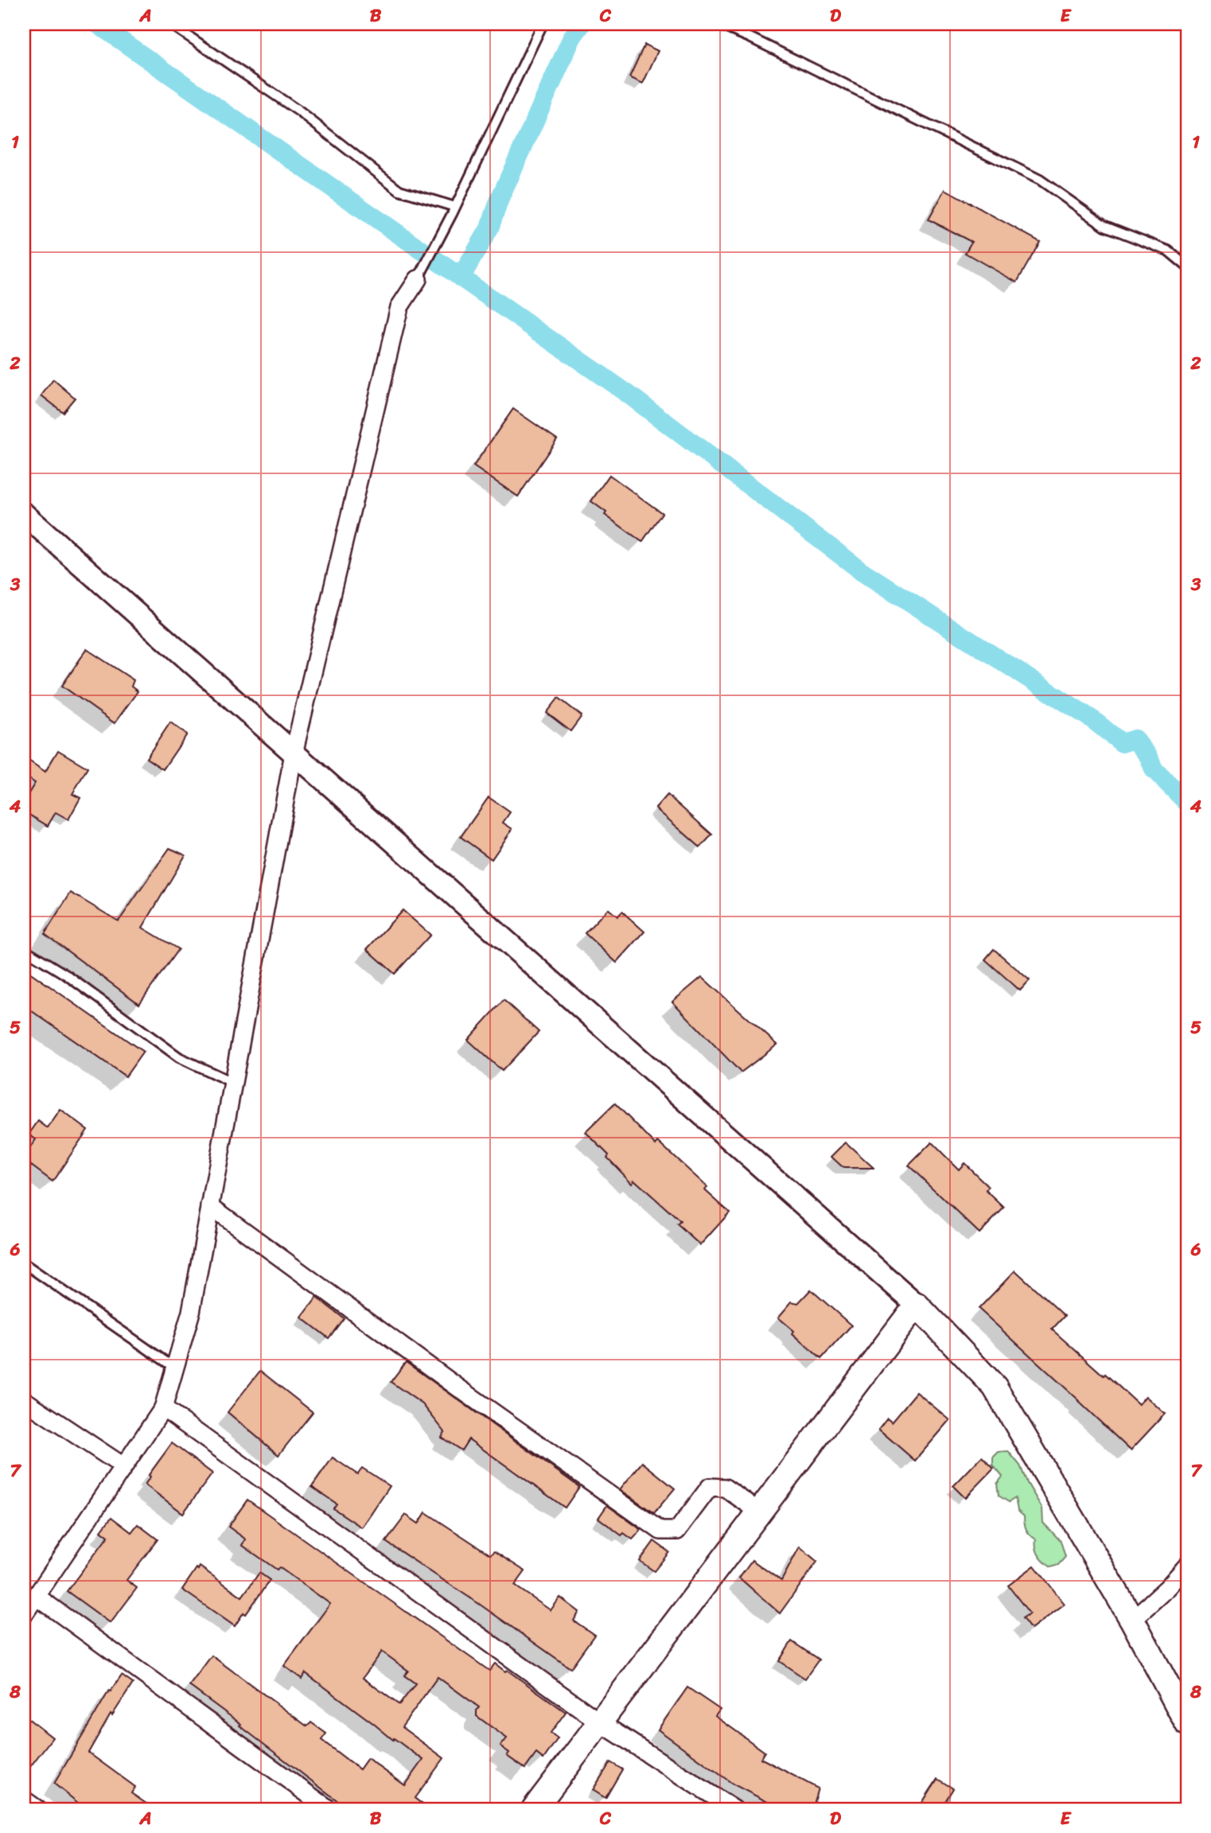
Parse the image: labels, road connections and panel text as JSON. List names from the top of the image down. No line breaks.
{"grid":{"columns":["A","B","C","D","E"],"rows":["1","2","3","4","5","6","7","8"]}}
